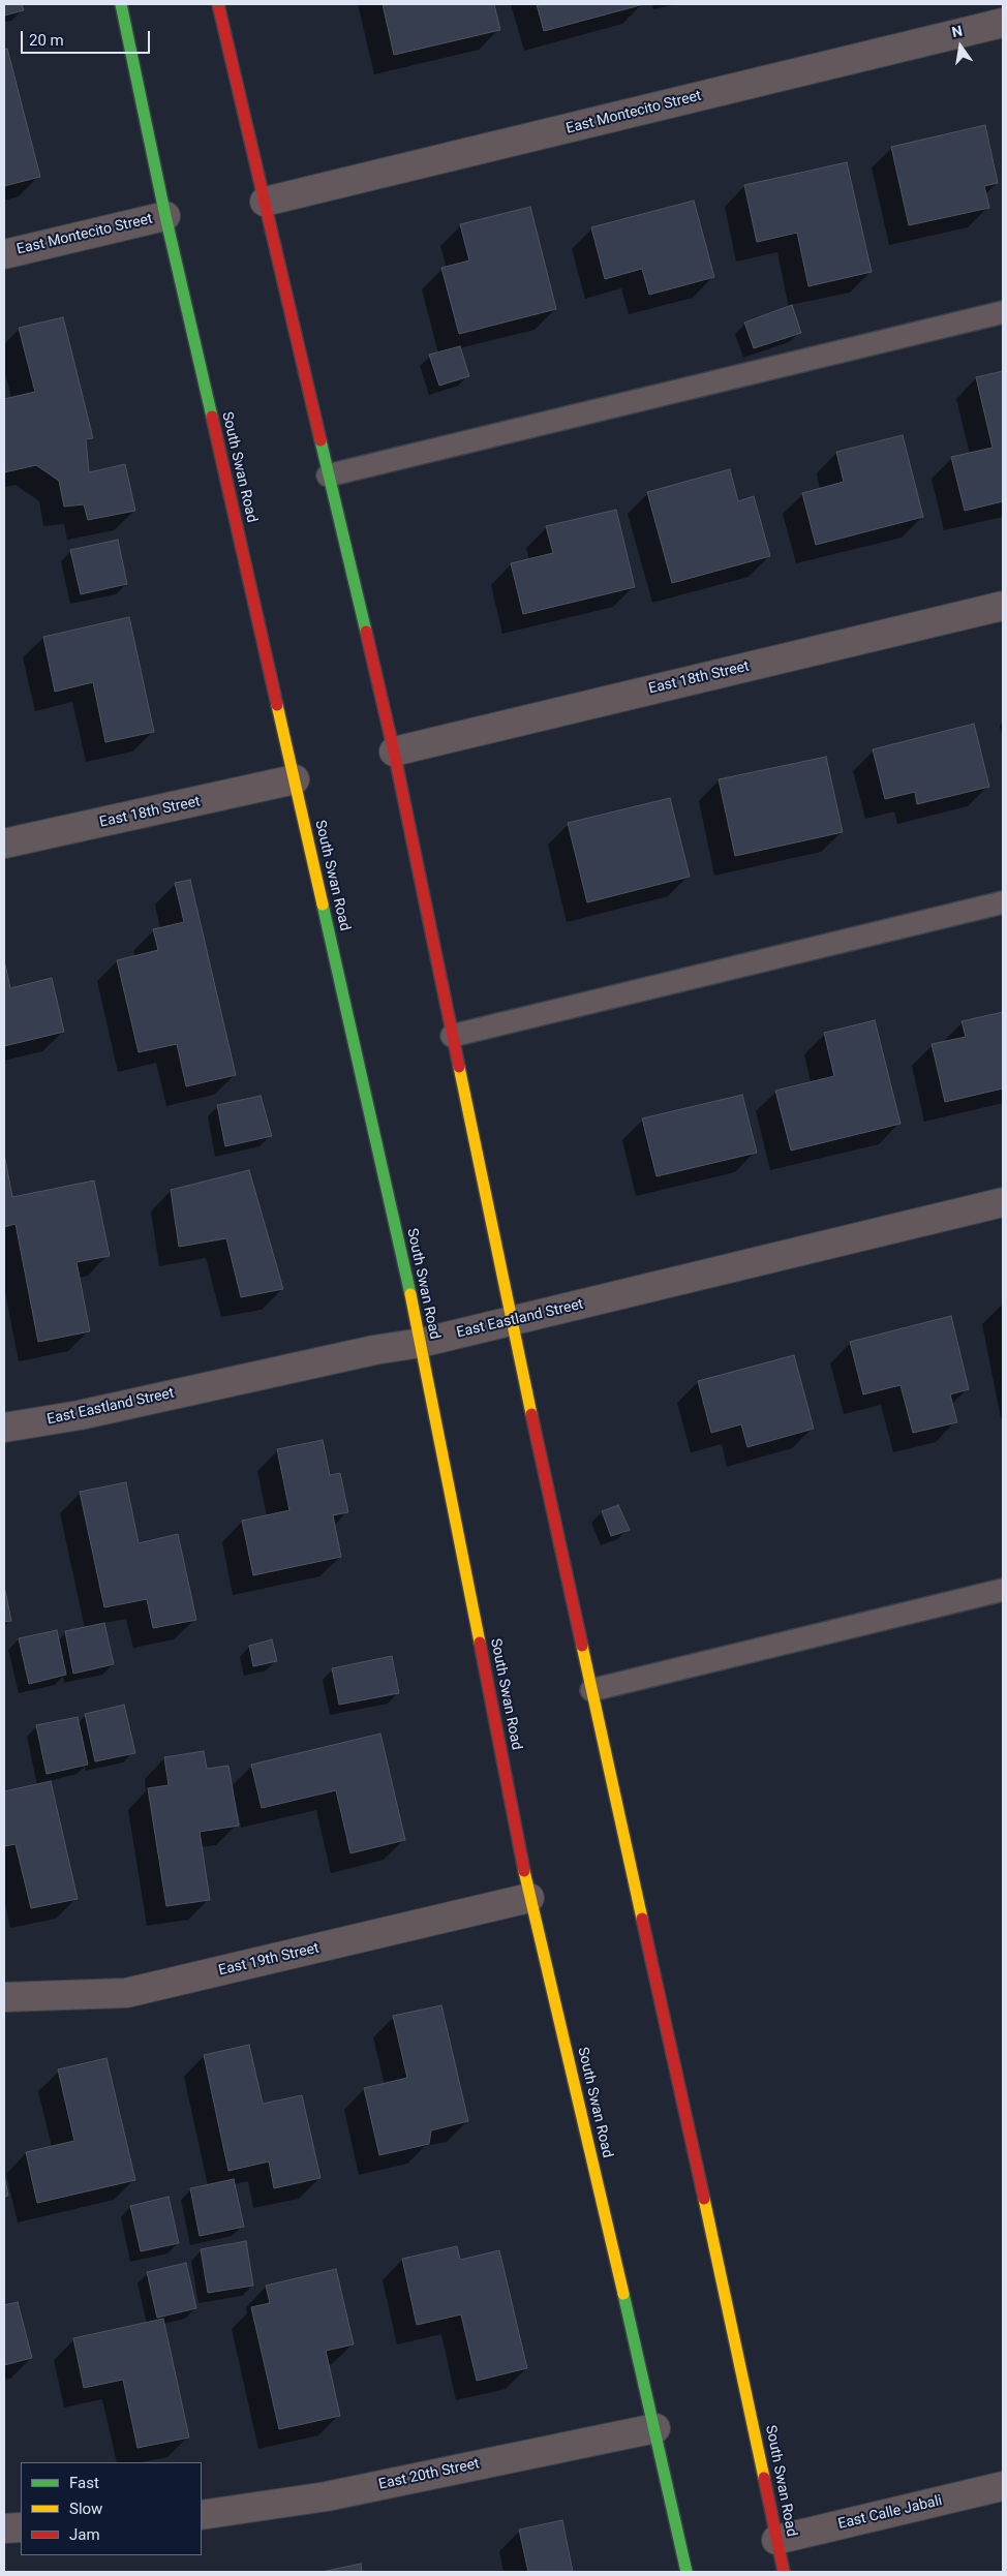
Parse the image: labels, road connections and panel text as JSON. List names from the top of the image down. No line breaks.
{"streets":{"main road":["South Swan Road"],"street":["East Montecito Street","East 18th Street","East Eastland Street","East 19th Street","East 20th Street","East Calle Jabali"]},"crossings":[["East Montecito Street","South Swan Road"],["South Swan Road","East 18th Street"],["South Swan Road","East Eastland Street"],["South Swan Road","East 19th Street"],["South Swan Road","East 20th Street"],["South Swan Road","East Calle Jabali"]],"legend":["Fast","Slow","Jam"],"scale_bar":"20 m","north":"top"}
